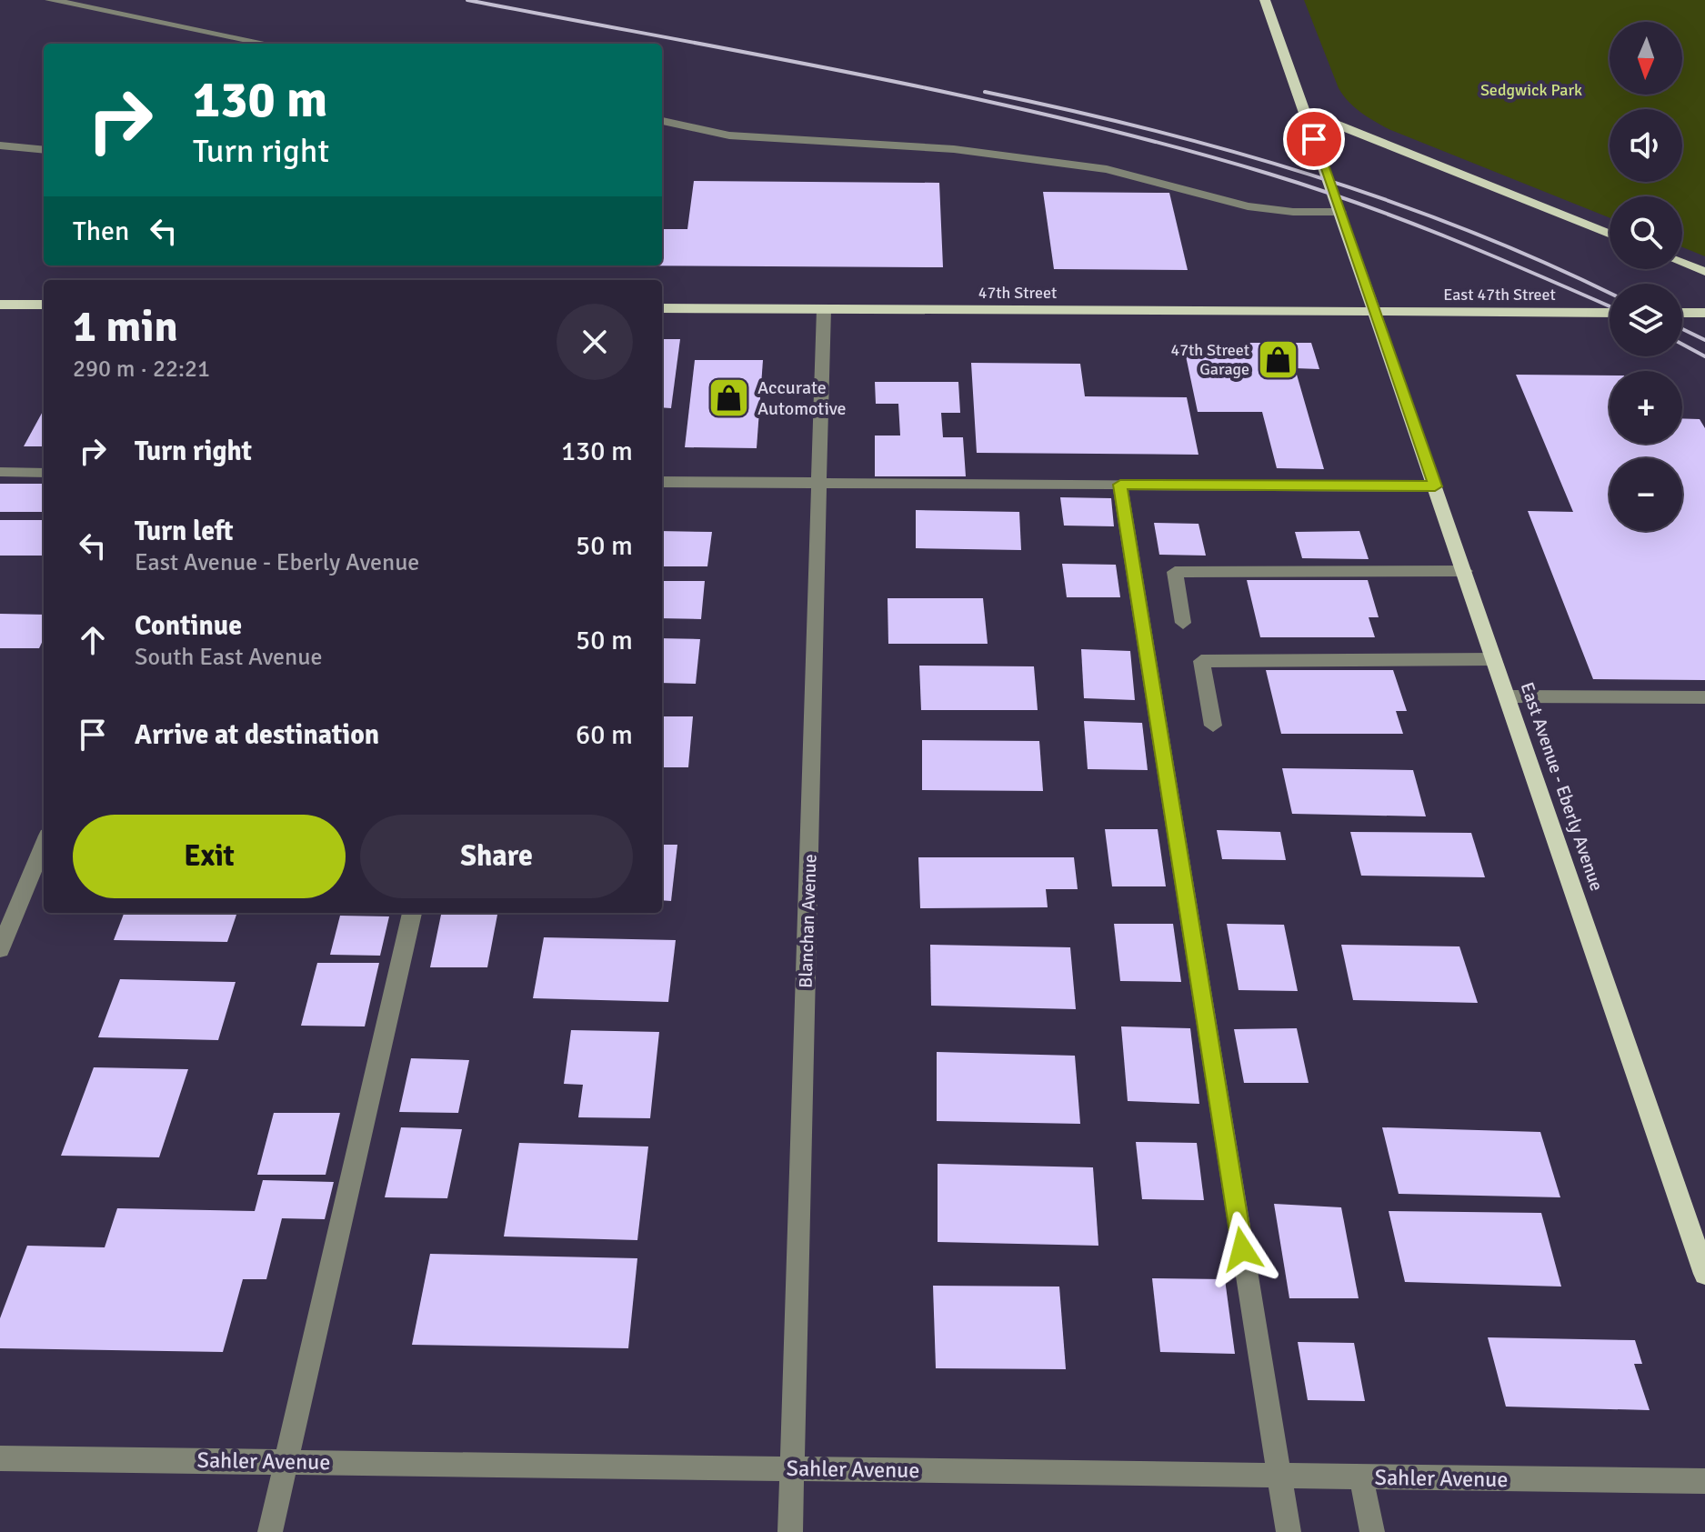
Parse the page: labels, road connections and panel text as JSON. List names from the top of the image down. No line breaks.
{"streets":{"main road":["47th Street","East 47th Street","East Avenue - Eberly Avenue"],"street":["Blanchan Avenue","Sahler Avenue"]},"crossings":[["47th Street","East 47th Street"],["47th Street","East Avenue - Eberly Avenue"],["47th Street","Blanchan Avenue"],["East 47th Street","East Avenue - Eberly Avenue"],["Blanchan Avenue","Sahler Avenue"]],"parks":["Sedgwick Park"],"places":{"shop":["47th Street Garage","Accurate Automotive"]},"north":"bottom","page":{"map_buttons":["+","−"],"turn":["130 m","Turn right"],"then":"Then","heading":["1 min","290 m · 22:21"],"list":[{"name":"Turn right","value":"130 m"},{"name":"Turn left","note":"East Avenue - Eberly Avenue","value":"50 m"},{"name":"Continue","note":"South East Avenue","value":"50 m"},{"name":"Arrive at destination","value":"60 m"}],"buttons":["Exit","Share"]}}
